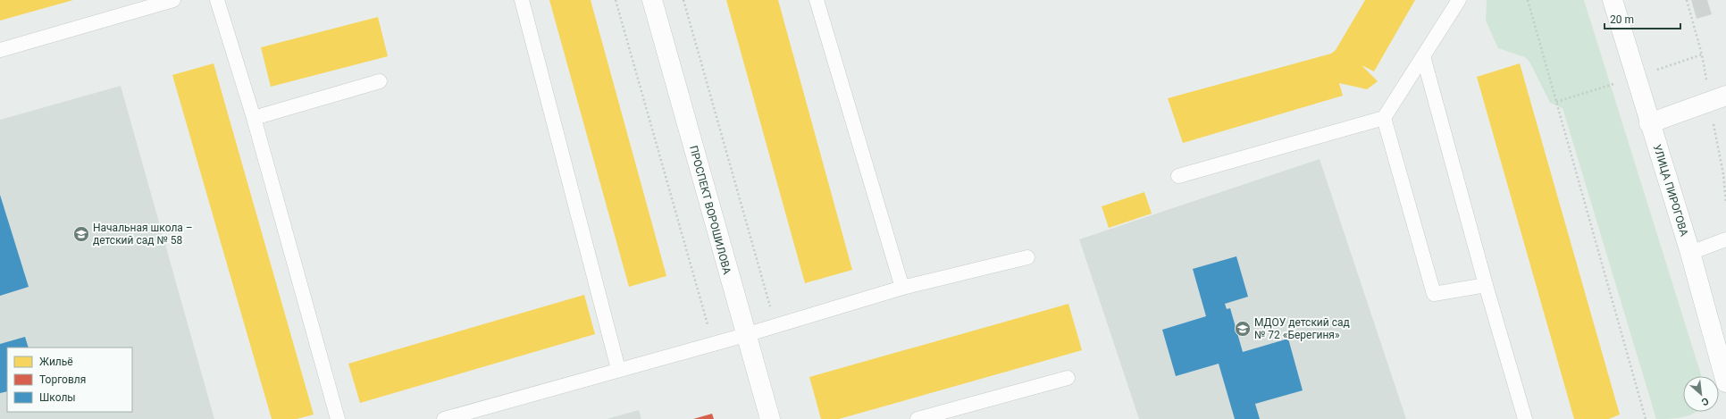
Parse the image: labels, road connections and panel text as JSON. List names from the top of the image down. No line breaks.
{"streets":{"street":["УЛИЦА ПИРОГОВА","ПРОСПЕКТ ВОРОШИЛОВА"]},"places":{"school or university":["Начальная школа – детский сад № 58","МДОУ детский сад № 72 «Берегиня»"]},"legend":["Жильё","Торговля","Школы"],"scale_bar":"20 m","north":"bottom right"}
